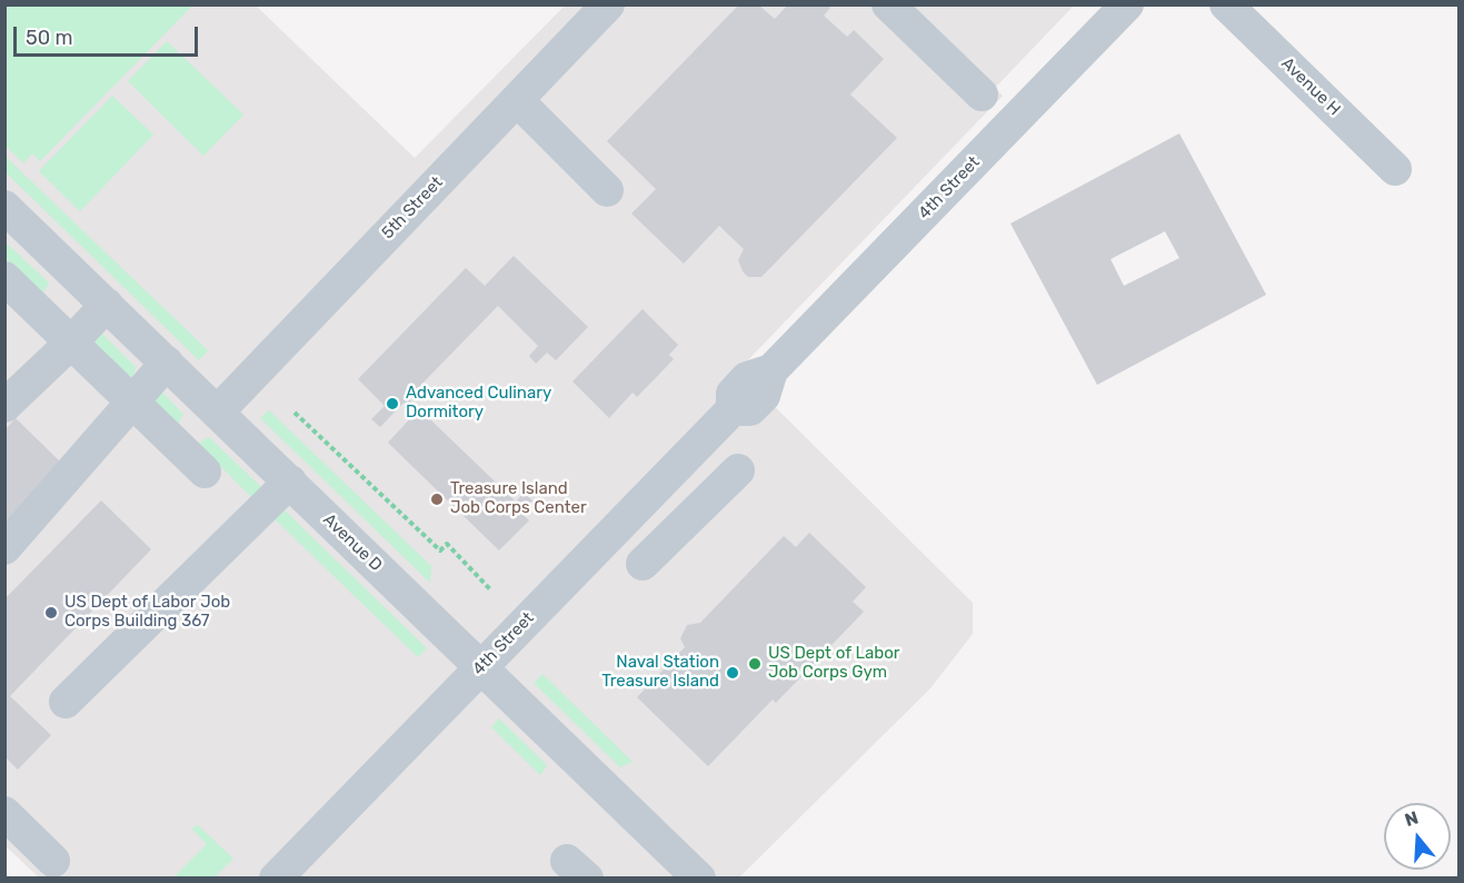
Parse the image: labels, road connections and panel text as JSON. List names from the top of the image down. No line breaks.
{"streets":{"street":["Avenue H","4th Street","5th Street","Avenue D"]},"crossings":[["4th Street","Avenue D"],["5th Street","Avenue D"]],"places":["Advanced Culinary Dormitory","Treasure Island Job Corps Center","US Dept of Labor Job Corps Building 367","US Dept of Labor Job Corps Gym","Naval Station Treasure Island"],"scale_bar":"50 m","north":"top"}
